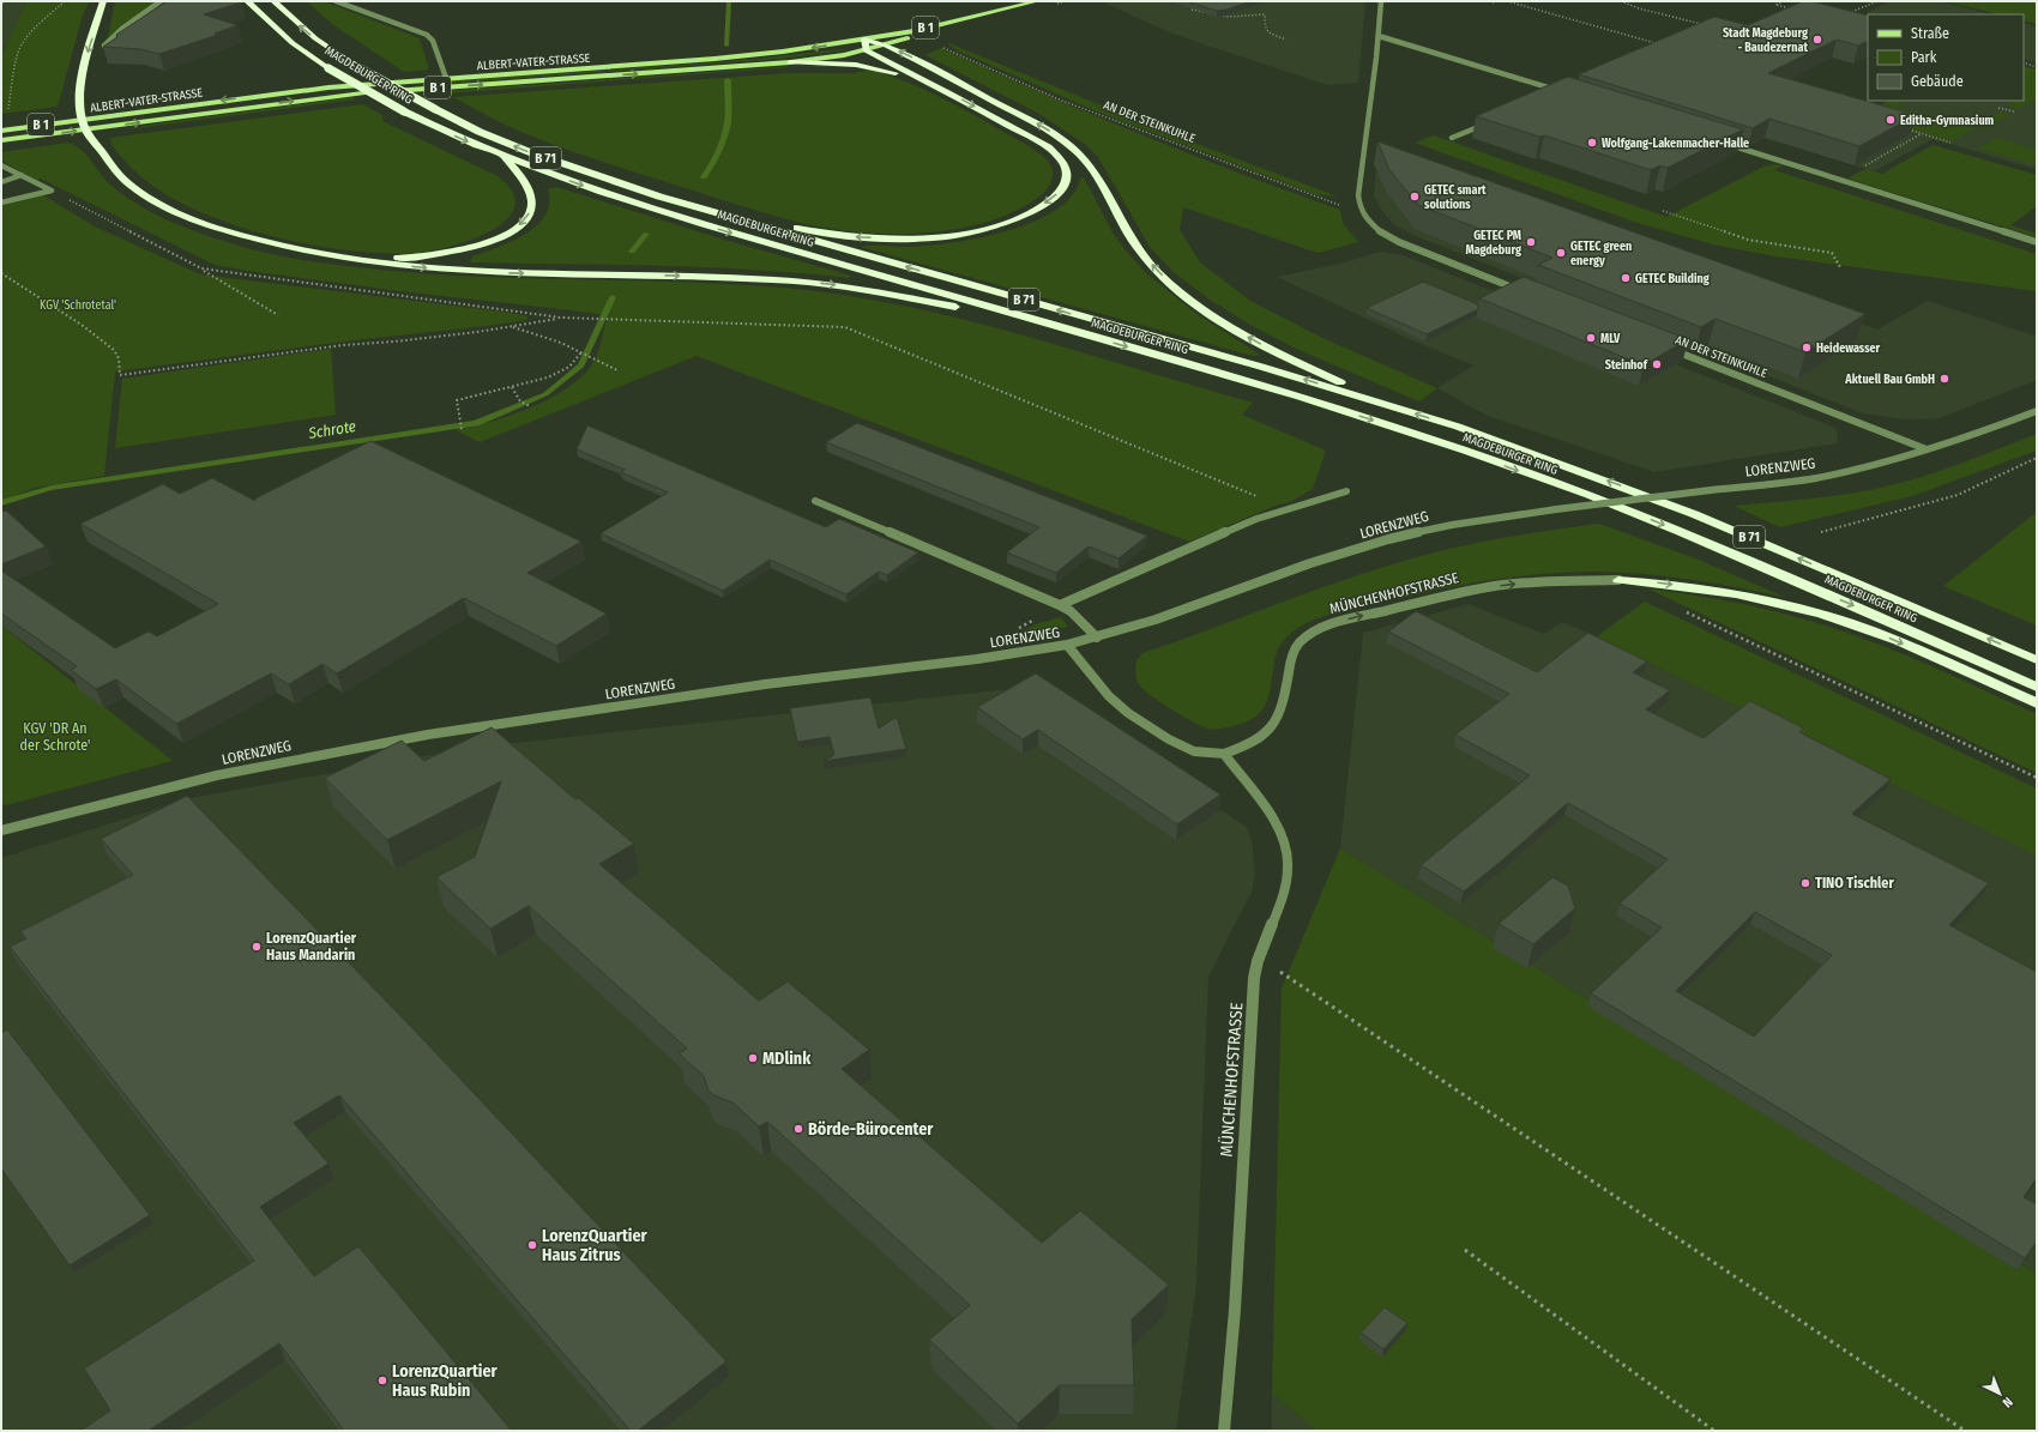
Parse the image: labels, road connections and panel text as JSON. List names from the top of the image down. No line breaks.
{"streets":{"highway":["MAGDEBURGER RING","B 71"],"main road":["B 1","ALBERT-VATER-STRASSE"],"street":["AN DER STEINKUHLE","LORENZWEG","MÜNCHENHOFSTRASSE"]},"crossings":[["B 1","ALBERT-VATER-STRASSE"],["AN DER STEINKUHLE","LORENZWEG"],["LORENZWEG","MÜNCHENHOFSTRASSE"]],"water":["Schrote"],"parks":["KGV 'Schrotetal'","KGV 'DR An der Schrote'"],"places":["Stadt Magdeburg - Baudezernat","Editha-Gymnasium","Wolfgang-Lakenmacher-Halle","GETEC smart solutions","GETEC PM Magdeburg","GETEC green energy","GETEC Building","MLV","Heidewasser","Steinhof","Aktuell Bau GmbH","TINO Tischler","LorenzQuartier Haus Mandarin","MDlink","Börde-Bürocenter","LorenzQuartier Haus Zitrus","LorenzQuartier Haus Rubin"],"legend":["Straße","Park","Gebäude"],"north":"bottom right"}
